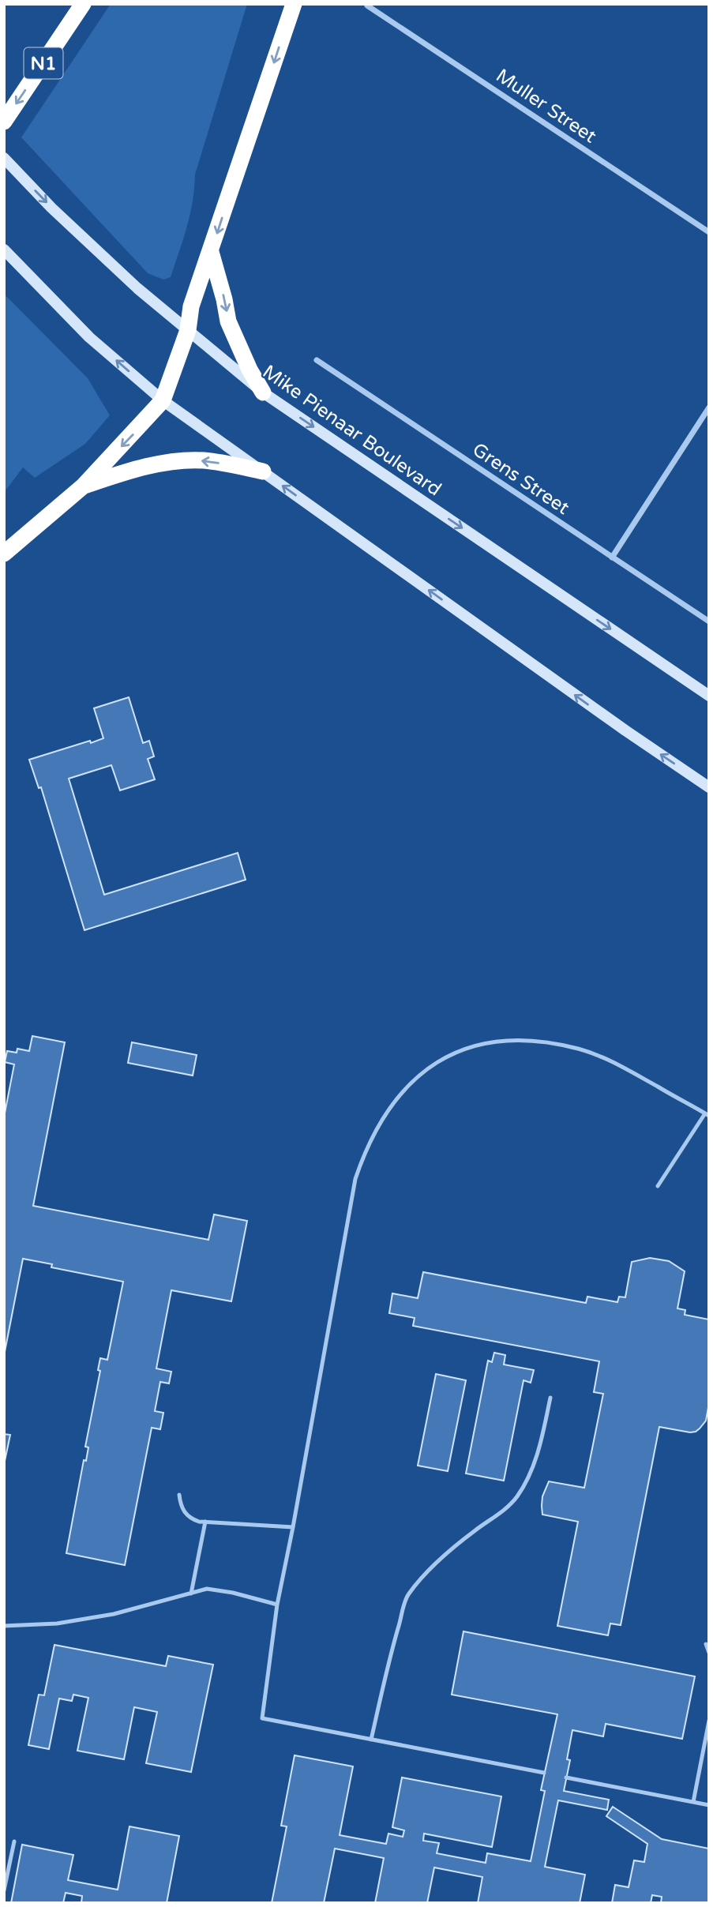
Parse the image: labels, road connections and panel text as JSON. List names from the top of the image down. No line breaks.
{"streets":{"highway":["N1"],"main road":["Mike Pienaar Boulevard"],"street":["Muller Street","Grens Street"]}}
